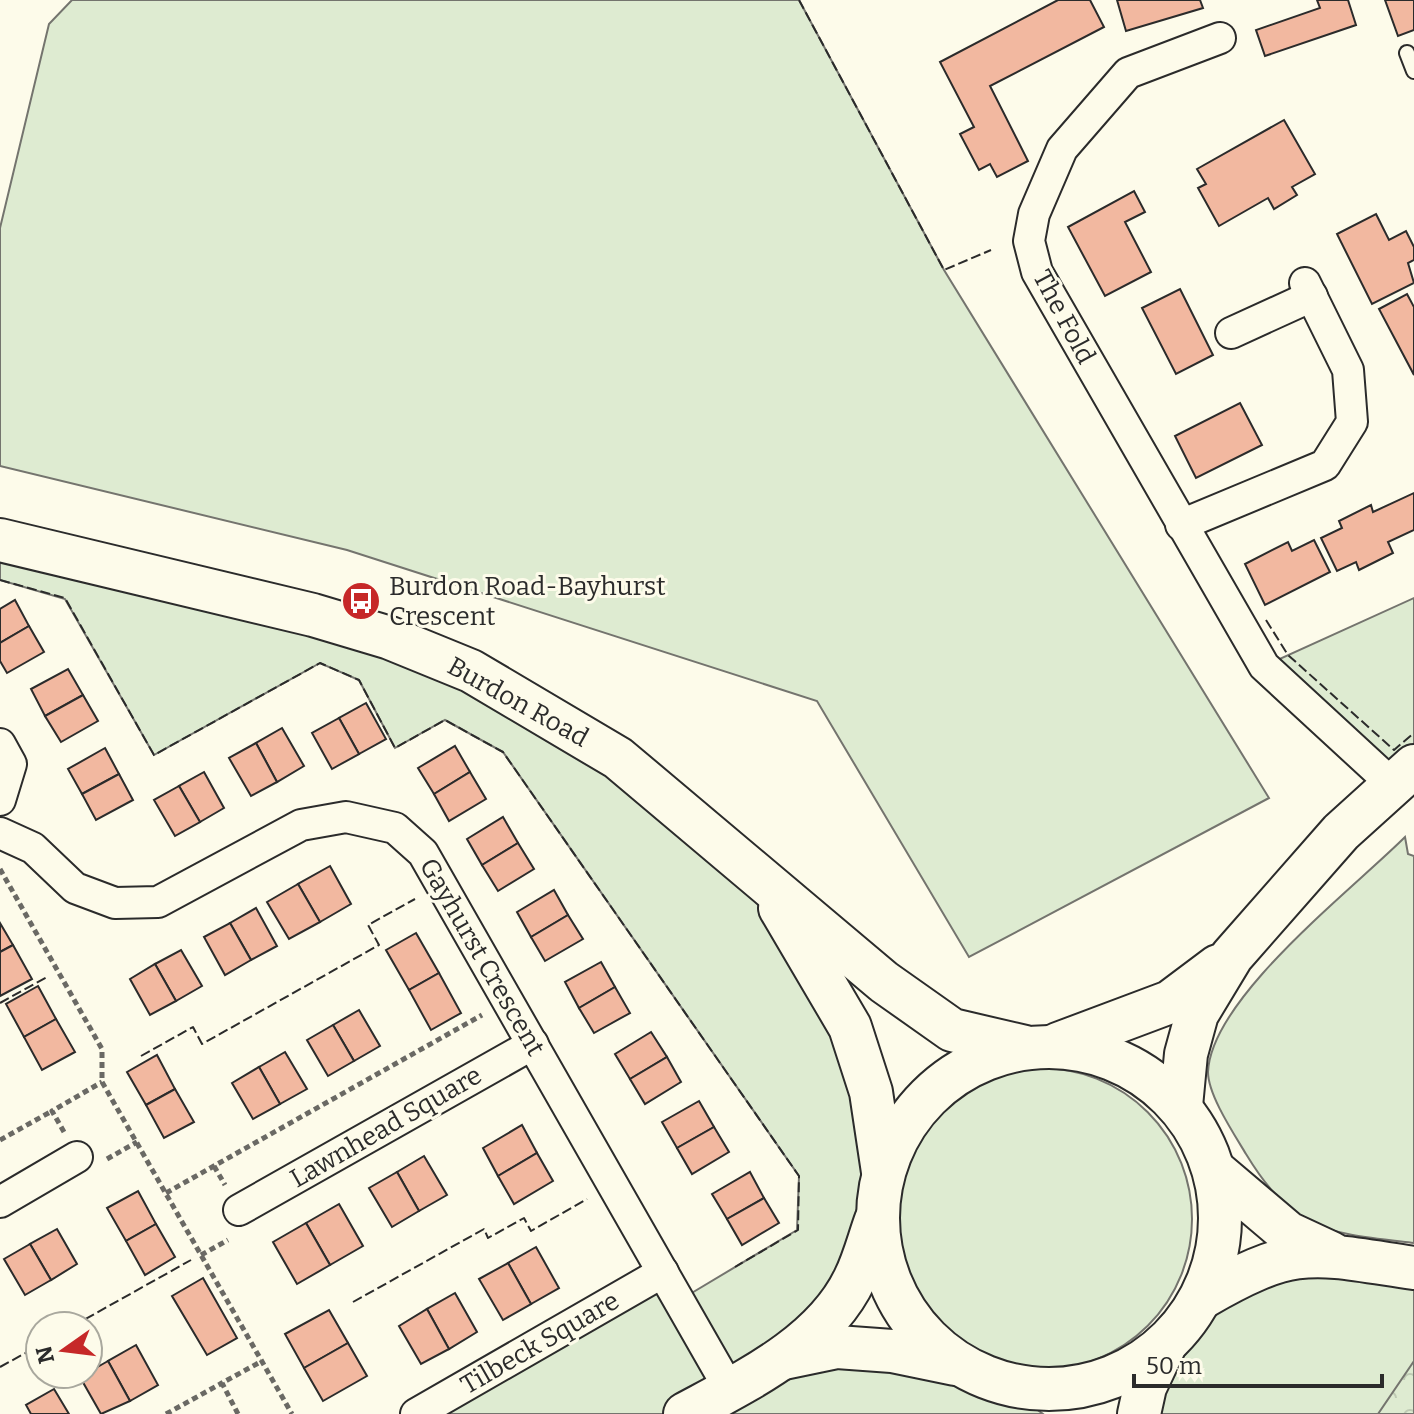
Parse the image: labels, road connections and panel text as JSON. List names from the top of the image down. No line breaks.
{"streets":{"main road":["Burdon Road"],"street":["The Fold","Gayhurst Crescent","Lawnhead Square","Tilbeck Square"]},"crossings":[["Gayhurst Crescent","Lawnhead Square"],["Gayhurst Crescent","Tilbeck Square"]],"places":{"bus stop":["Burdon Road-Bayhurst Crescent"]},"scale_bar":"50 m","north":"left"}
